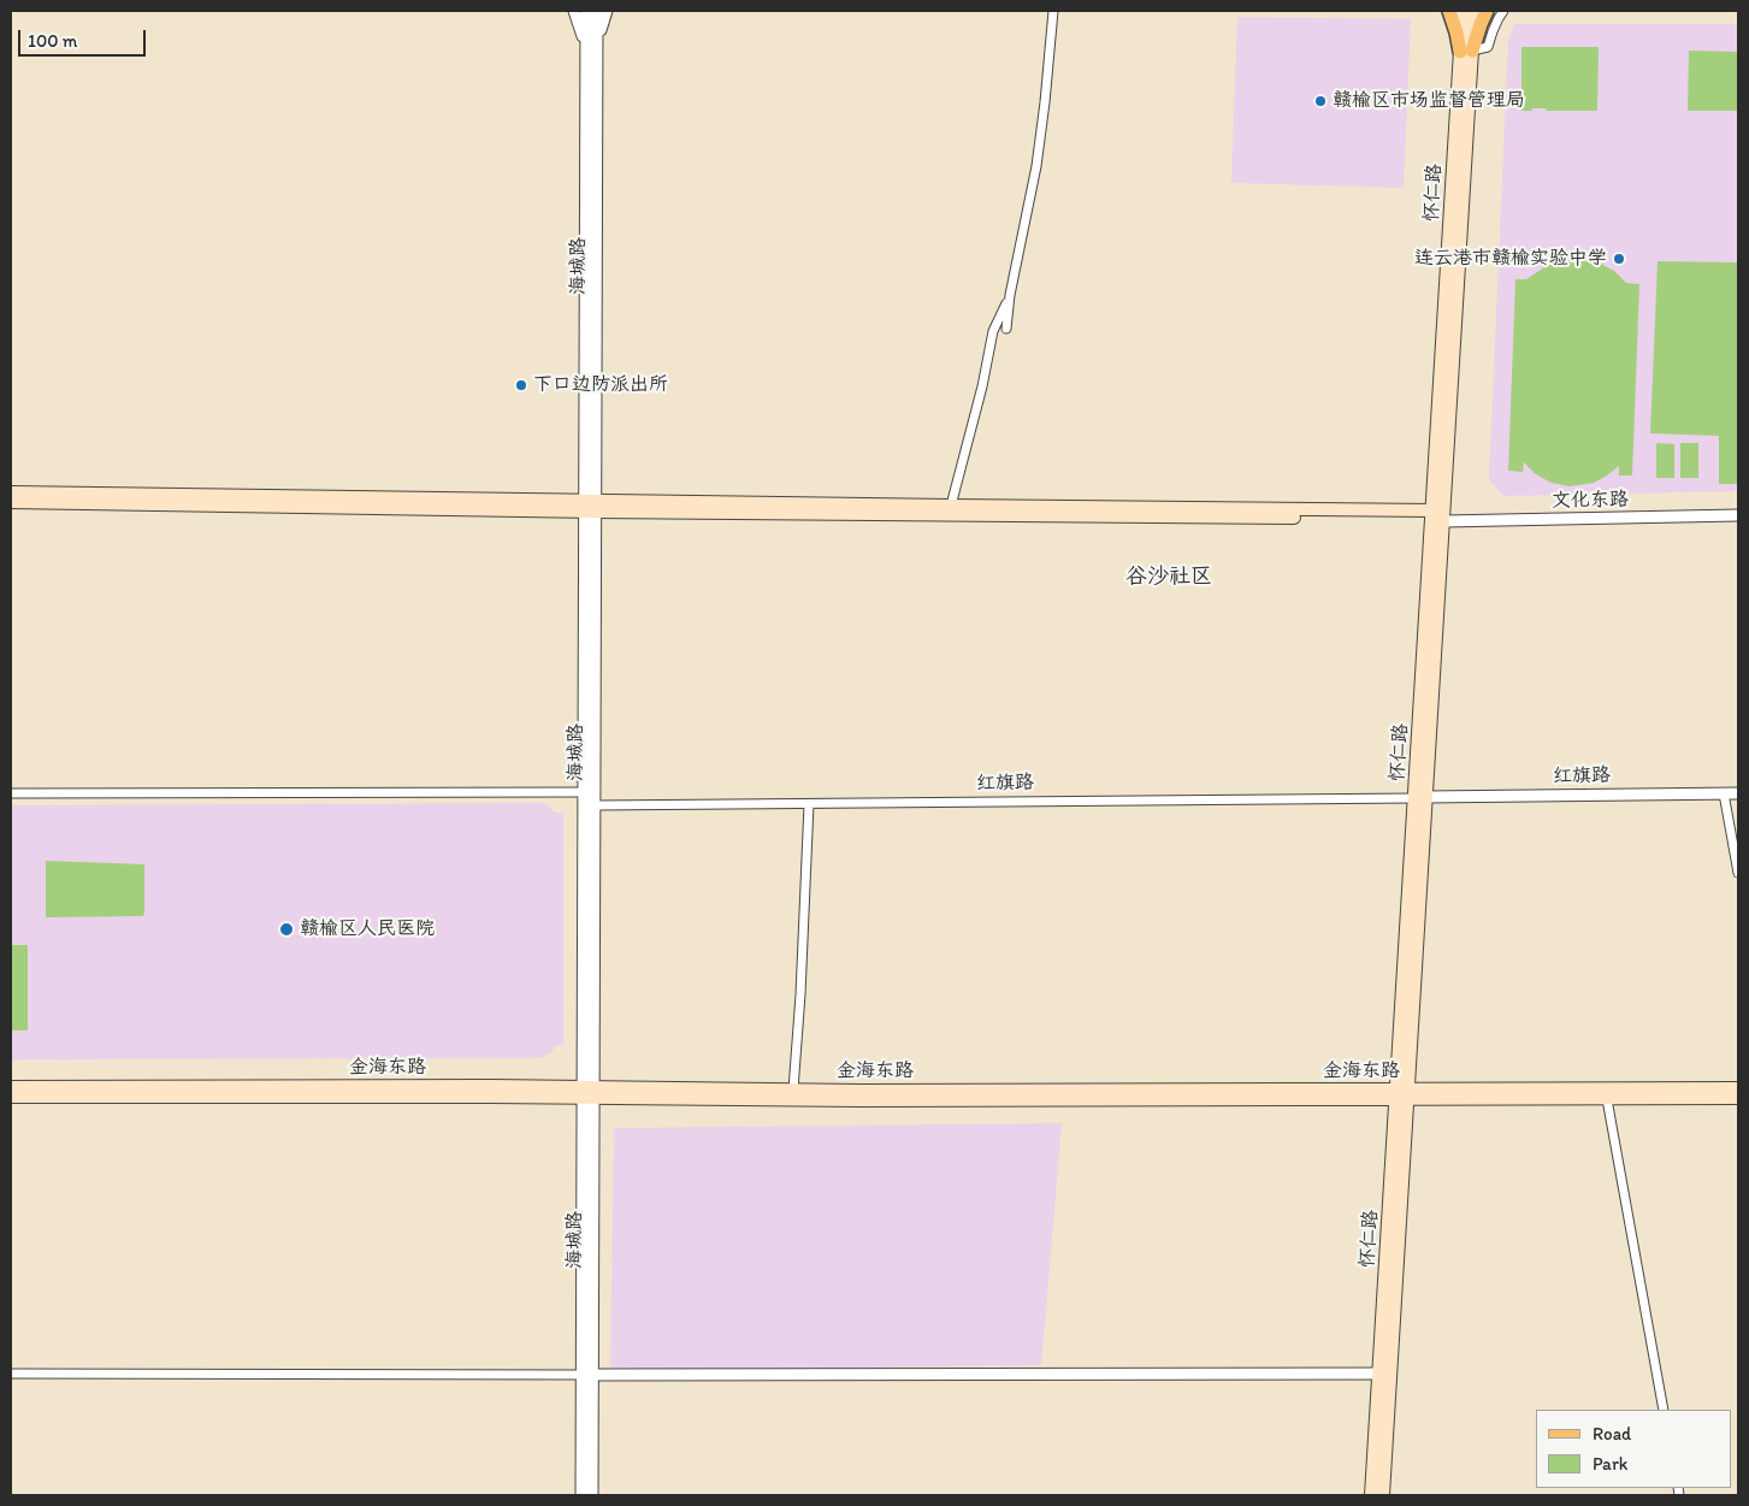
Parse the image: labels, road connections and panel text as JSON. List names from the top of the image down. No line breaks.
{"streets":{"main road":["怀仁路","金海东路"],"street":["海城路","文化东路","红旗路"]},"crossings":[["怀仁路","文化东路"],["怀仁路","红旗路"],["怀仁路","金海东路"],["海城路","红旗路"],["海城路","金海东路"]],"districts":["谷沙社区"],"places":["赣榆区市场监督管理局","连云港市赣榆实验中学","下口边防派出所","赣榆区人民医院"],"legend":["Road","Park"],"scale_bar":"100 m"}
